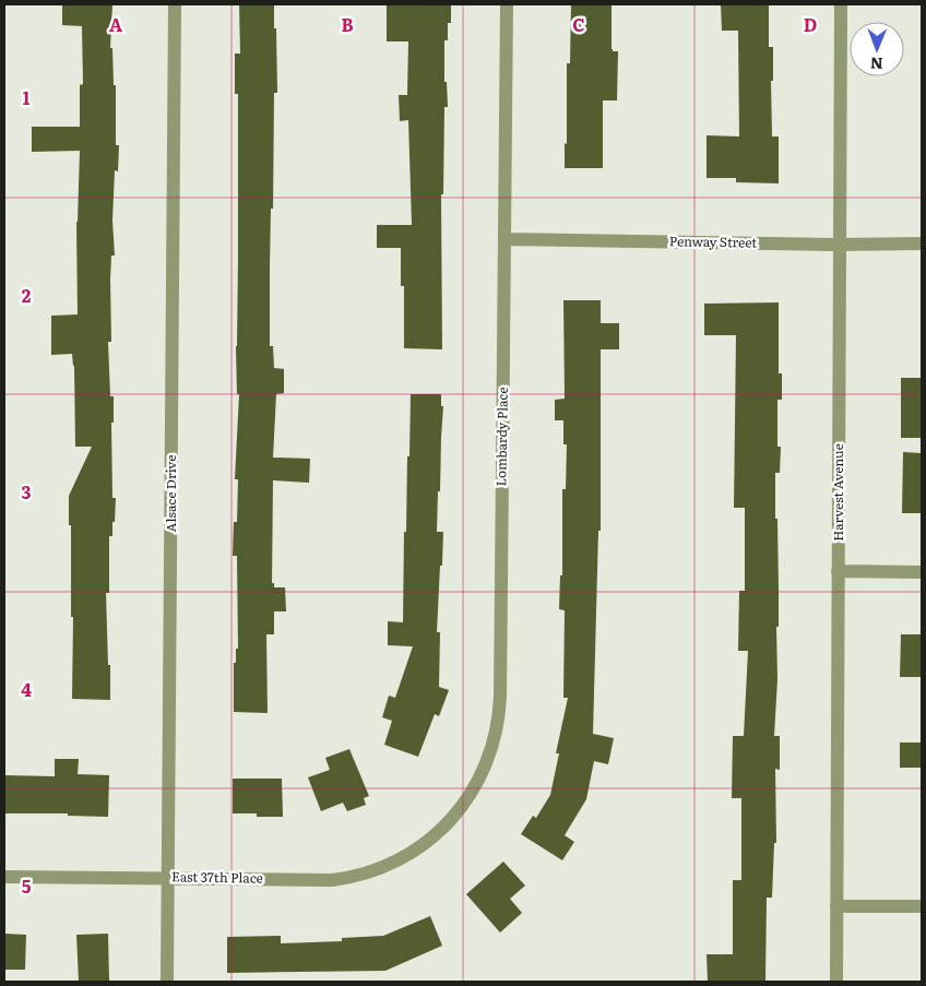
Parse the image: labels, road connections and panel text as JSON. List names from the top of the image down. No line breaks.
{"streets":{"street":["Penway Street","Lombardy Place","Harvest Avenue","Alsace Drive","East 37th Place"]},"crossings":[["Penway Street","Lombardy Place"],["Penway Street","Harvest Avenue"],["Lombardy Place","East 37th Place"],["Alsace Drive","East 37th Place"]],"north":"bottom","grid":{"columns":["A","B","C","D"],"rows":["1","2","3","4","5"]}}
